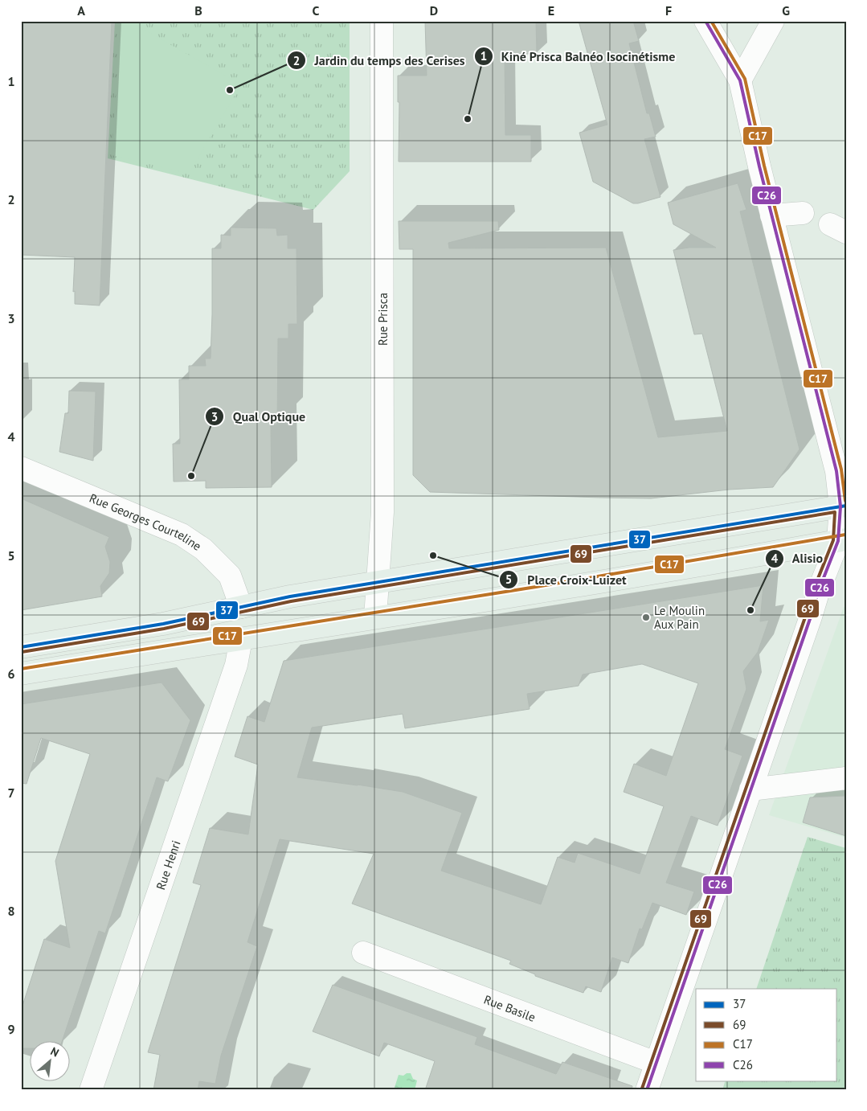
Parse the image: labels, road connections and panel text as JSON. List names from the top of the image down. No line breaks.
{"streets":{"street":["Rue Prisca","Rue Georges Courteline","Rue Henri","Rue Basile"]},"places":["Jardin du temps des Cerises","Kiné Prisca Balnéo Isocinétisme","Qual Optique","Place Croix-Luizet","Alisio","Le Moulin Aux Pain"],"lines":["transit line C17","transit line C26","transit line 37","transit line 69"],"legend":["37","69","C17","C26"],"north":"top right","grid":{"columns":["A","B","C","D","E","F","G"],"rows":["1","2","3","4","5","6","7","8","9"]}}
